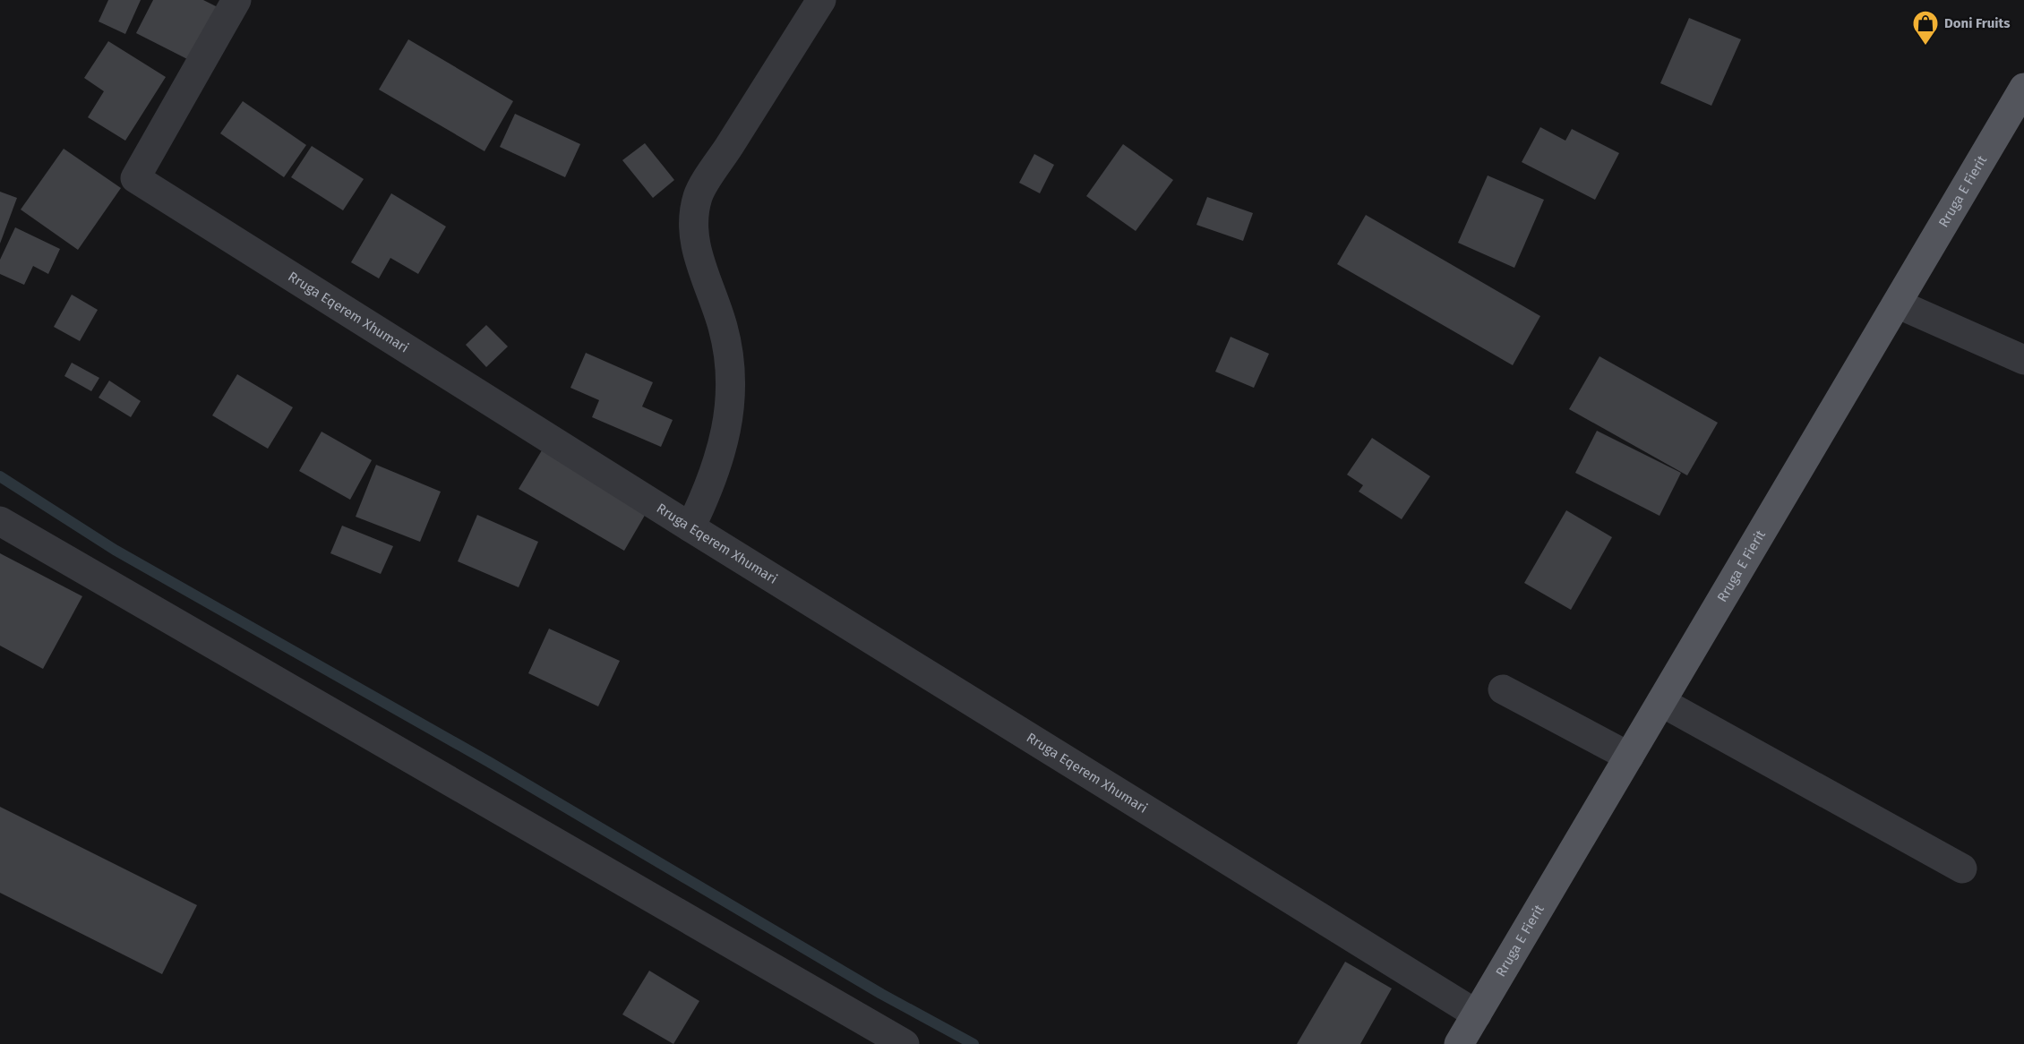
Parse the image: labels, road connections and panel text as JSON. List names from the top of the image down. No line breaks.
{"streets":{"main road":["Rruga E Fierit"],"street":["Rruga Eqerem Xhumari"]},"crossings":[["Rruga E Fierit","Rruga Eqerem Xhumari"]],"places":{"shop":["Doni Fruits"]}}
